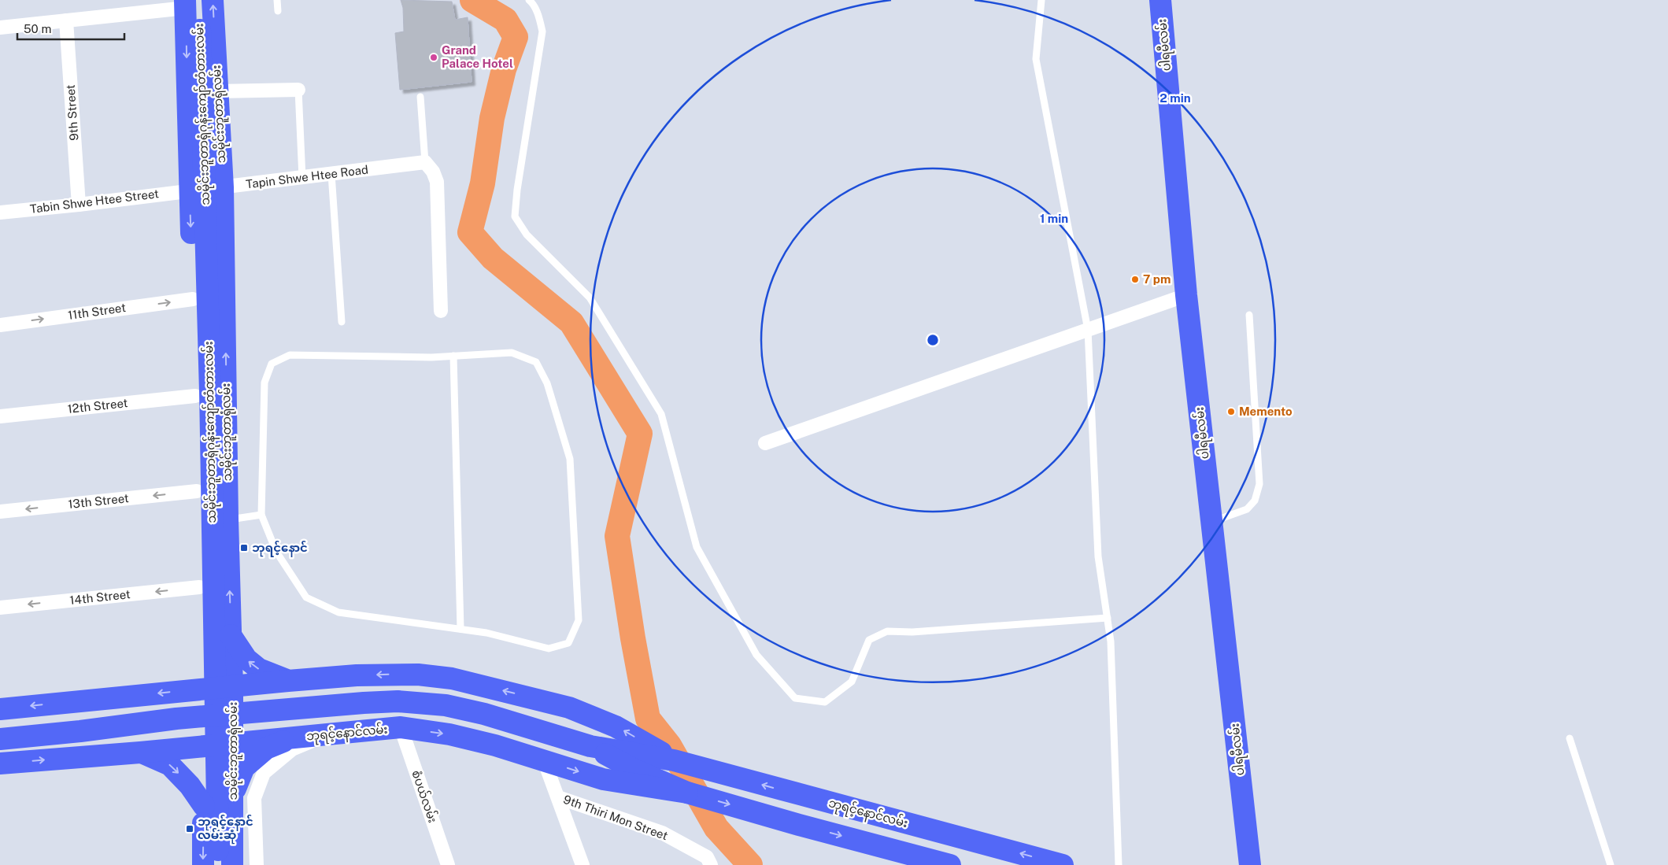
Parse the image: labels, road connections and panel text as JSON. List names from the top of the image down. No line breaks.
{"streets":{"main road":["ပါရမီလမ်း","သမိုင်းဘူတာရုံဂုန်းကျော်တံတားလမ်း","သမိုင်းဘူတာရုံလမ်း","ဘုရင့်နောင်လမ်း"],"street":["9th Street","Tapin Shwe Htee Road","Tabin Shwe Htee Street","11th Street","12th Street","13th Street","14th Street","စံပယ်လမ်း","9th Thiri Mon Street"]},"crossings":[["9th Street","Tabin Shwe Htee Street"],["သမိုင်းဘူတာရုံလမ်း","Tapin Shwe Htee Road"],["သမိုင်းဘူတာရုံလမ်း","ဘုရင့်နောင်လမ်း"],["Tapin Shwe Htee Road","Tabin Shwe Htee Street"],["ဘုရင့်နောင်လမ်း","စံပယ်လမ်း"]],"one_way":["11th Street","13th Street","14th Street"],"places":{"other":["Grand Palace Hotel","7 pm","Memento"],"transit":["ဘုရင့်နောင်","ဘုရင့်နောင် လမ်းဆုံ"]},"scale_bar":"50 m","rings":["2 min","1 min"]}
